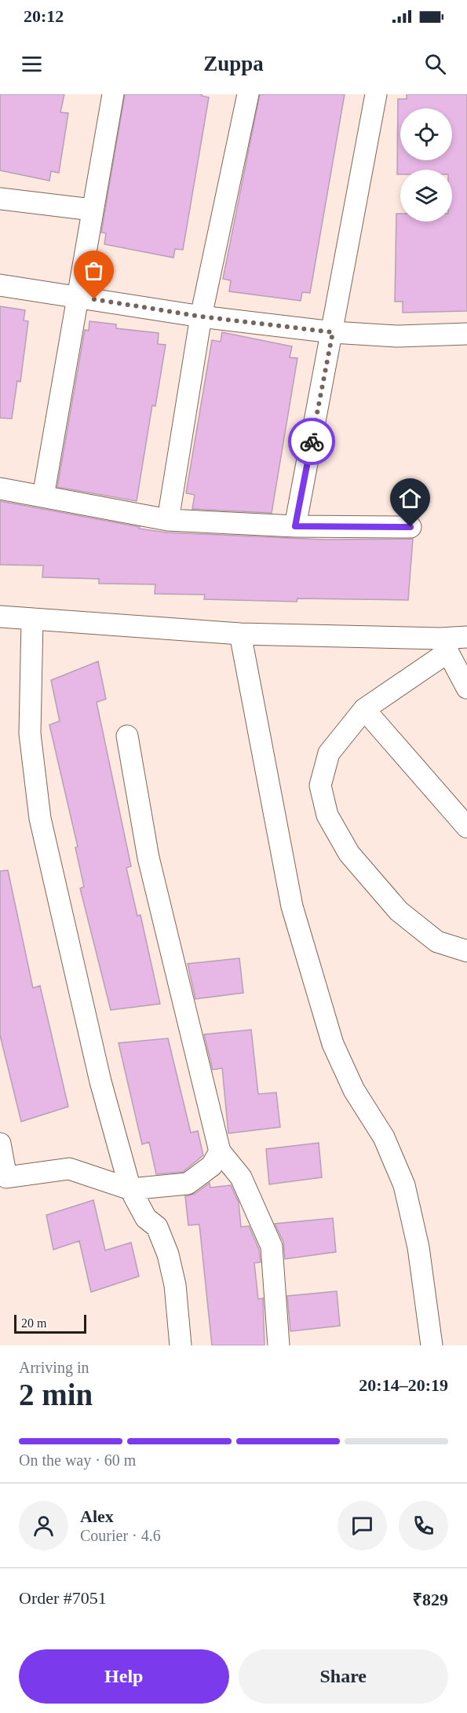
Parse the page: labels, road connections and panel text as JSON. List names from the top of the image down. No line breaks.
{"scale_bar":"20 m","page":{"status":"20:12","header":"Zuppa","scale":"20 m","heading":["2 min","Arriving in","20:14–20:19"],"panel":["Alex","Courier · 4.6","Order #7051","₹829"],"bar":"On the way · 60 m","buttons":["Help","Share"]}}
